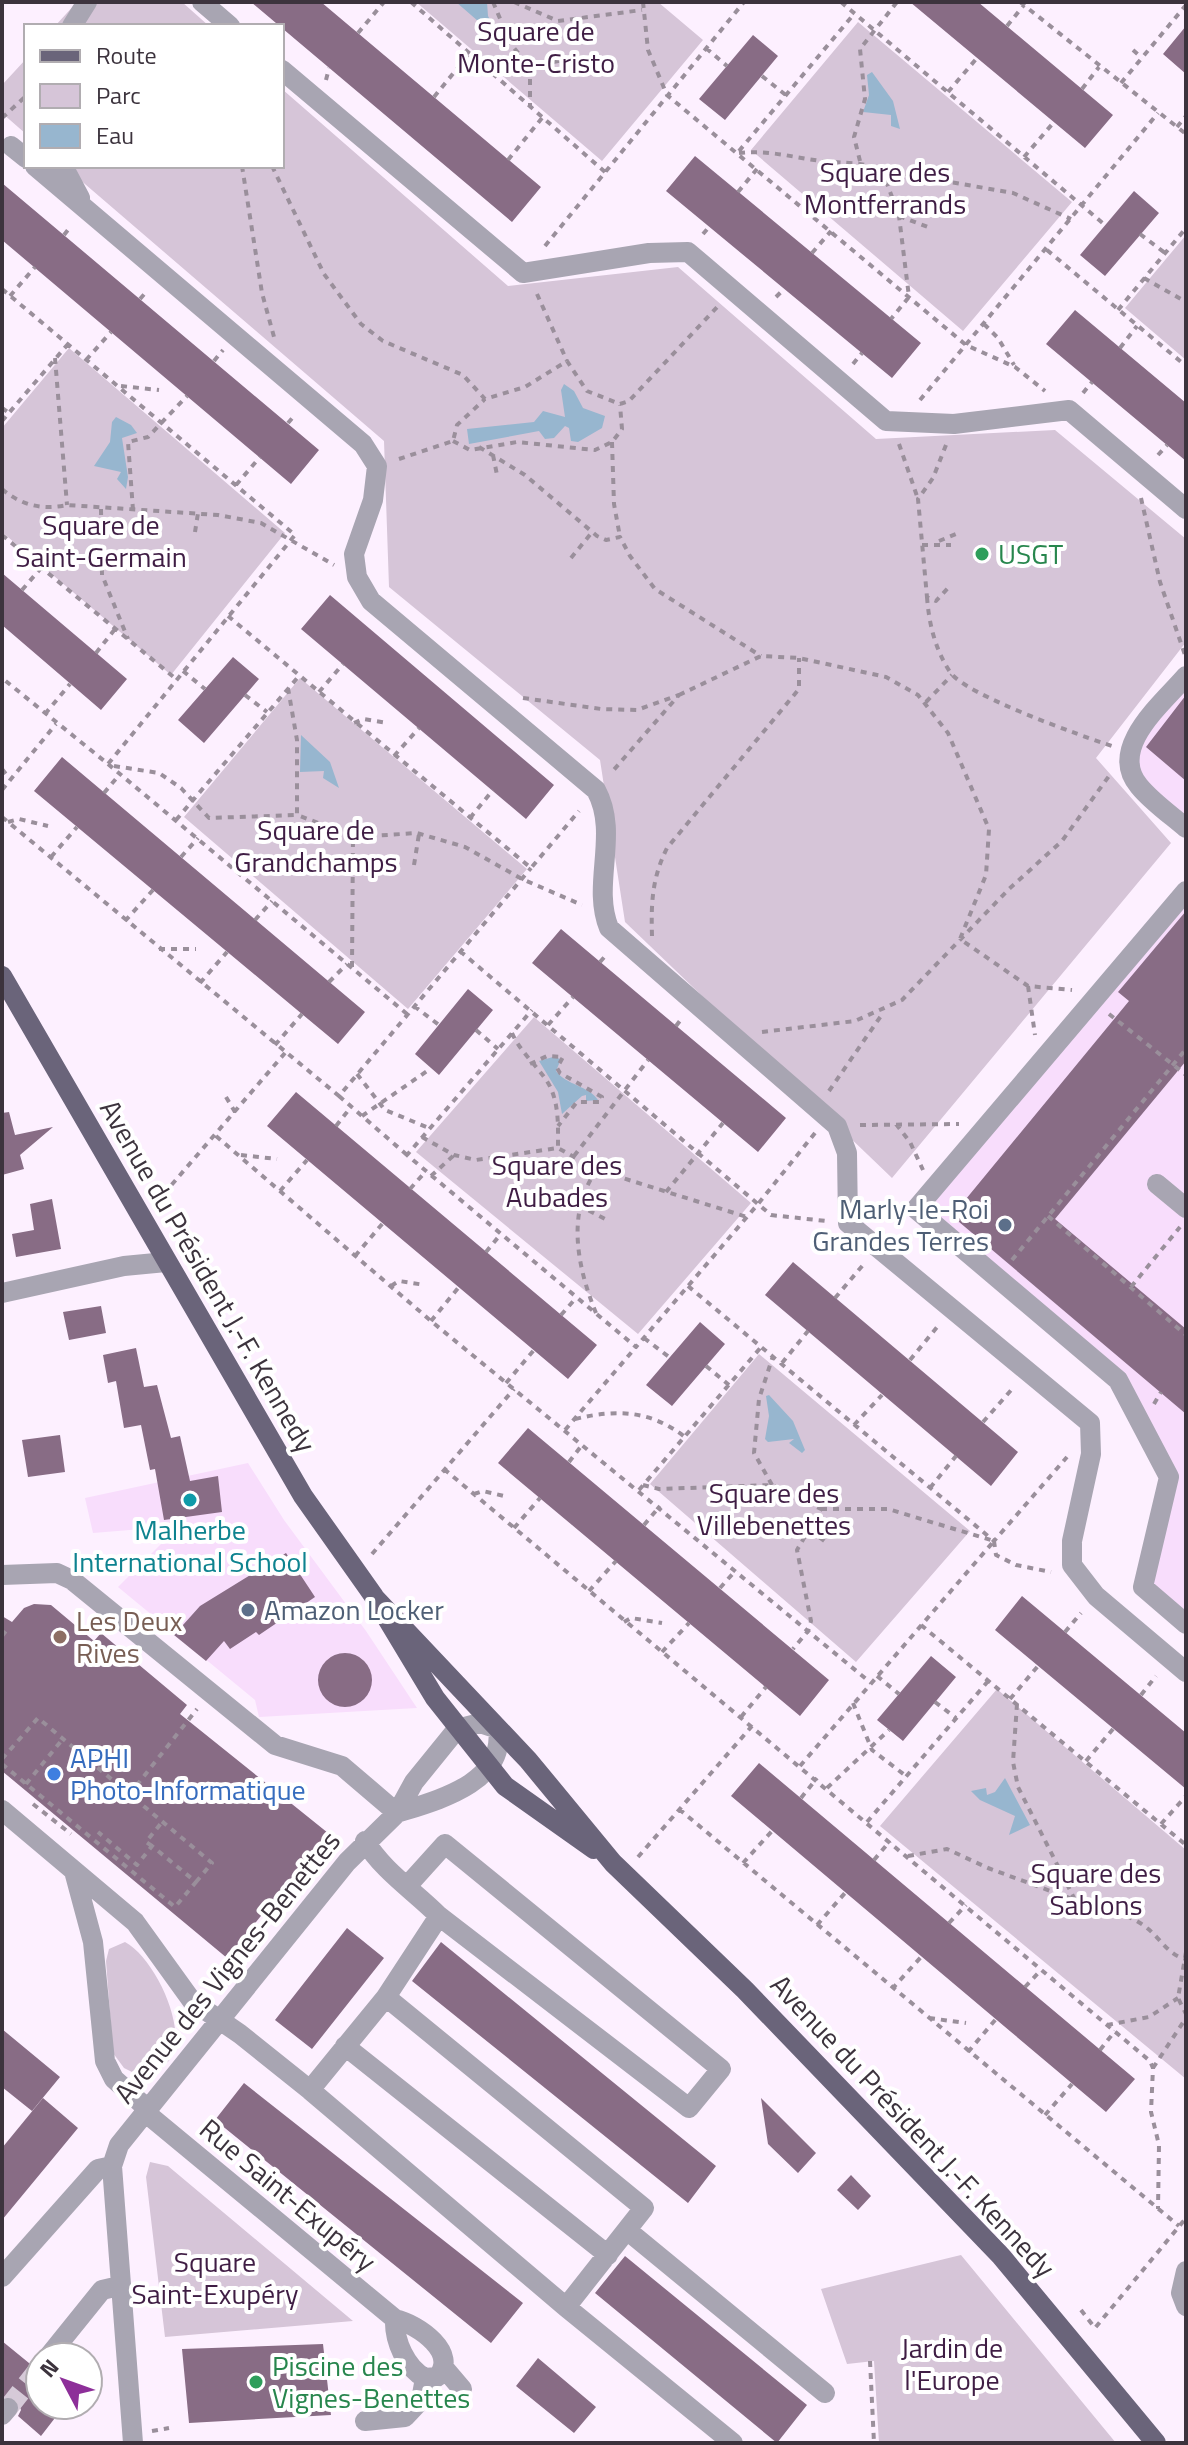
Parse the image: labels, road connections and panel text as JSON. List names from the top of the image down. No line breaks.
{"streets":{"main road":["Avenue du Président J.-F. Kennedy"],"street":["Avenue des Vignes-Benettes","Rue Saint-Exupéry"]},"crossings":[["Avenue du Président J.-F. Kennedy","Avenue des Vignes-Benettes"],["Avenue des Vignes-Benettes","Rue Saint-Exupéry"]],"parks":["Square de Monte-Cristo","Square des Montferrands","Square de Saint-Germain","Square de Grandchamps","Square des Aubades","Square des Villebenettes","Square des Sablons","Square Saint-Exupéry","Jardin de l'Europe"],"places":["USGT","Marly-le-Roi Grandes Terres","Malherbe International School","Amazon Locker","Les Deux Rives","APHI Photo-Informatique","Piscine des Vignes-Benettes"],"legend":["Route","Parc","Eau"],"north":"top left"}
